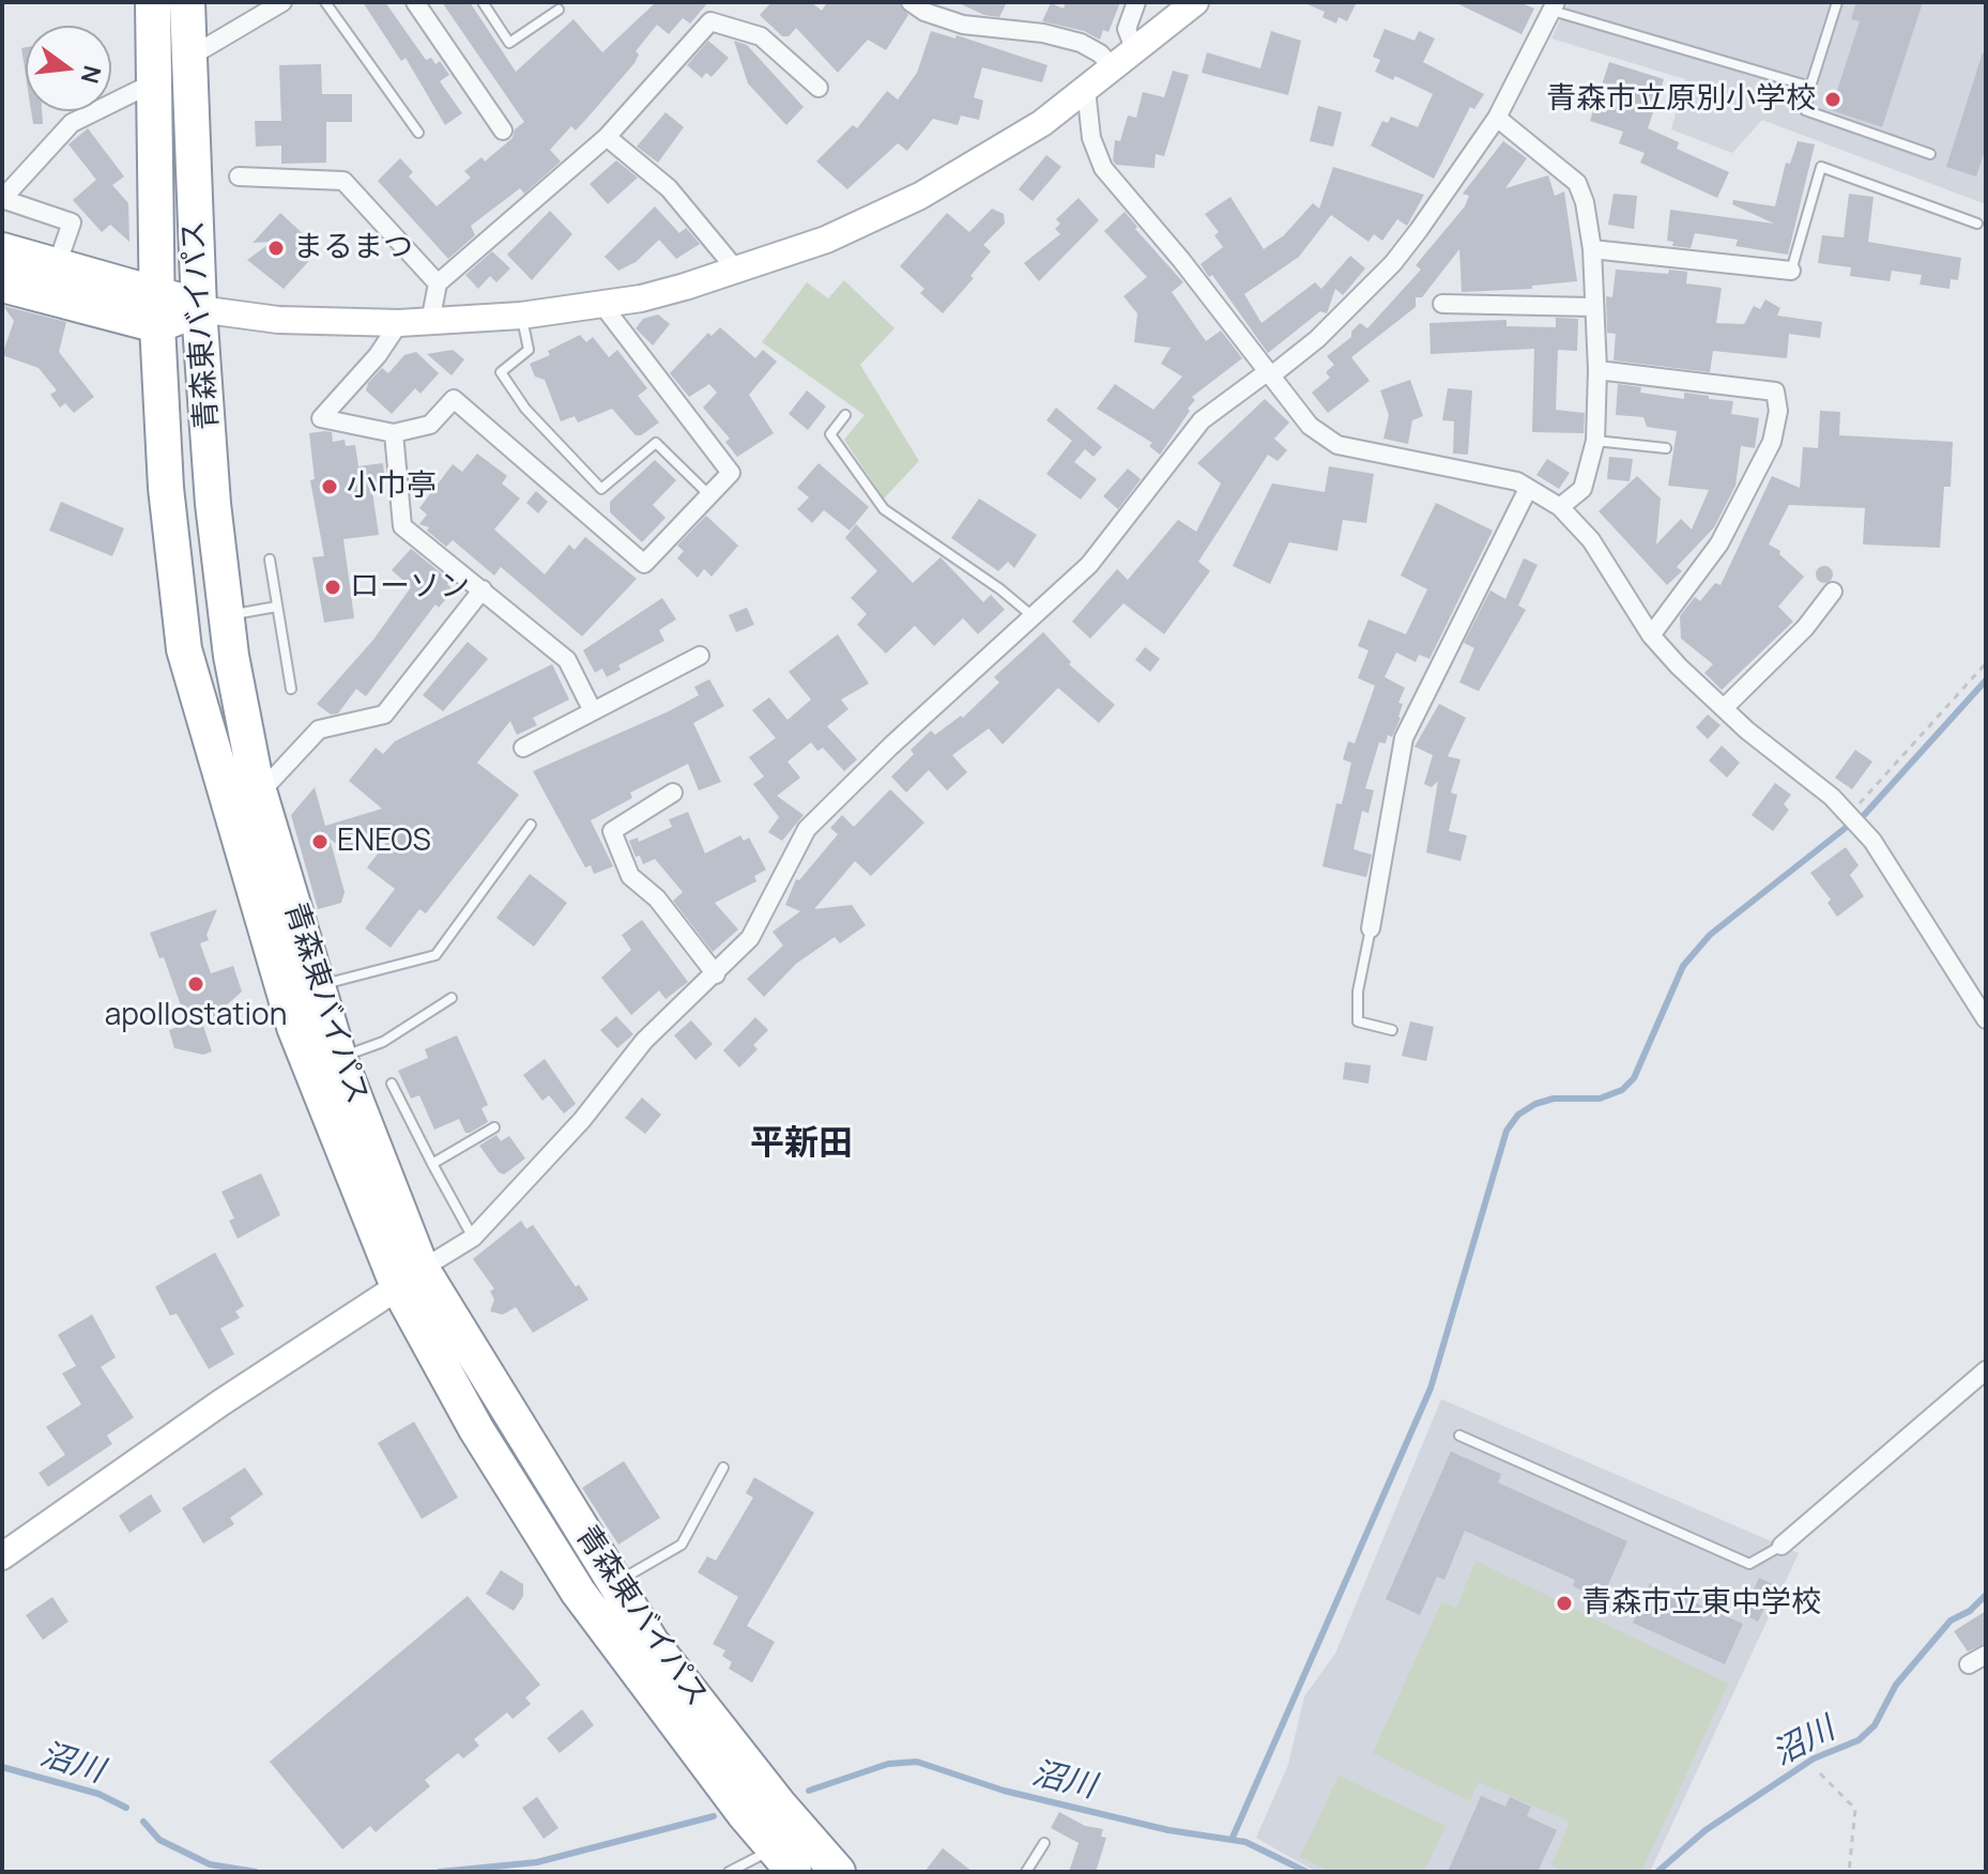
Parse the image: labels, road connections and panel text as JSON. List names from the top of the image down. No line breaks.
{"streets":{"highway":["青森東バイパス"]},"districts":["平新田"],"water":["沼川"],"places":["青森市立原別小学校","まるまつ","小巾亭","ローソン","ENEOS","apollostation","青森市立東中学校"],"north":"right"}
